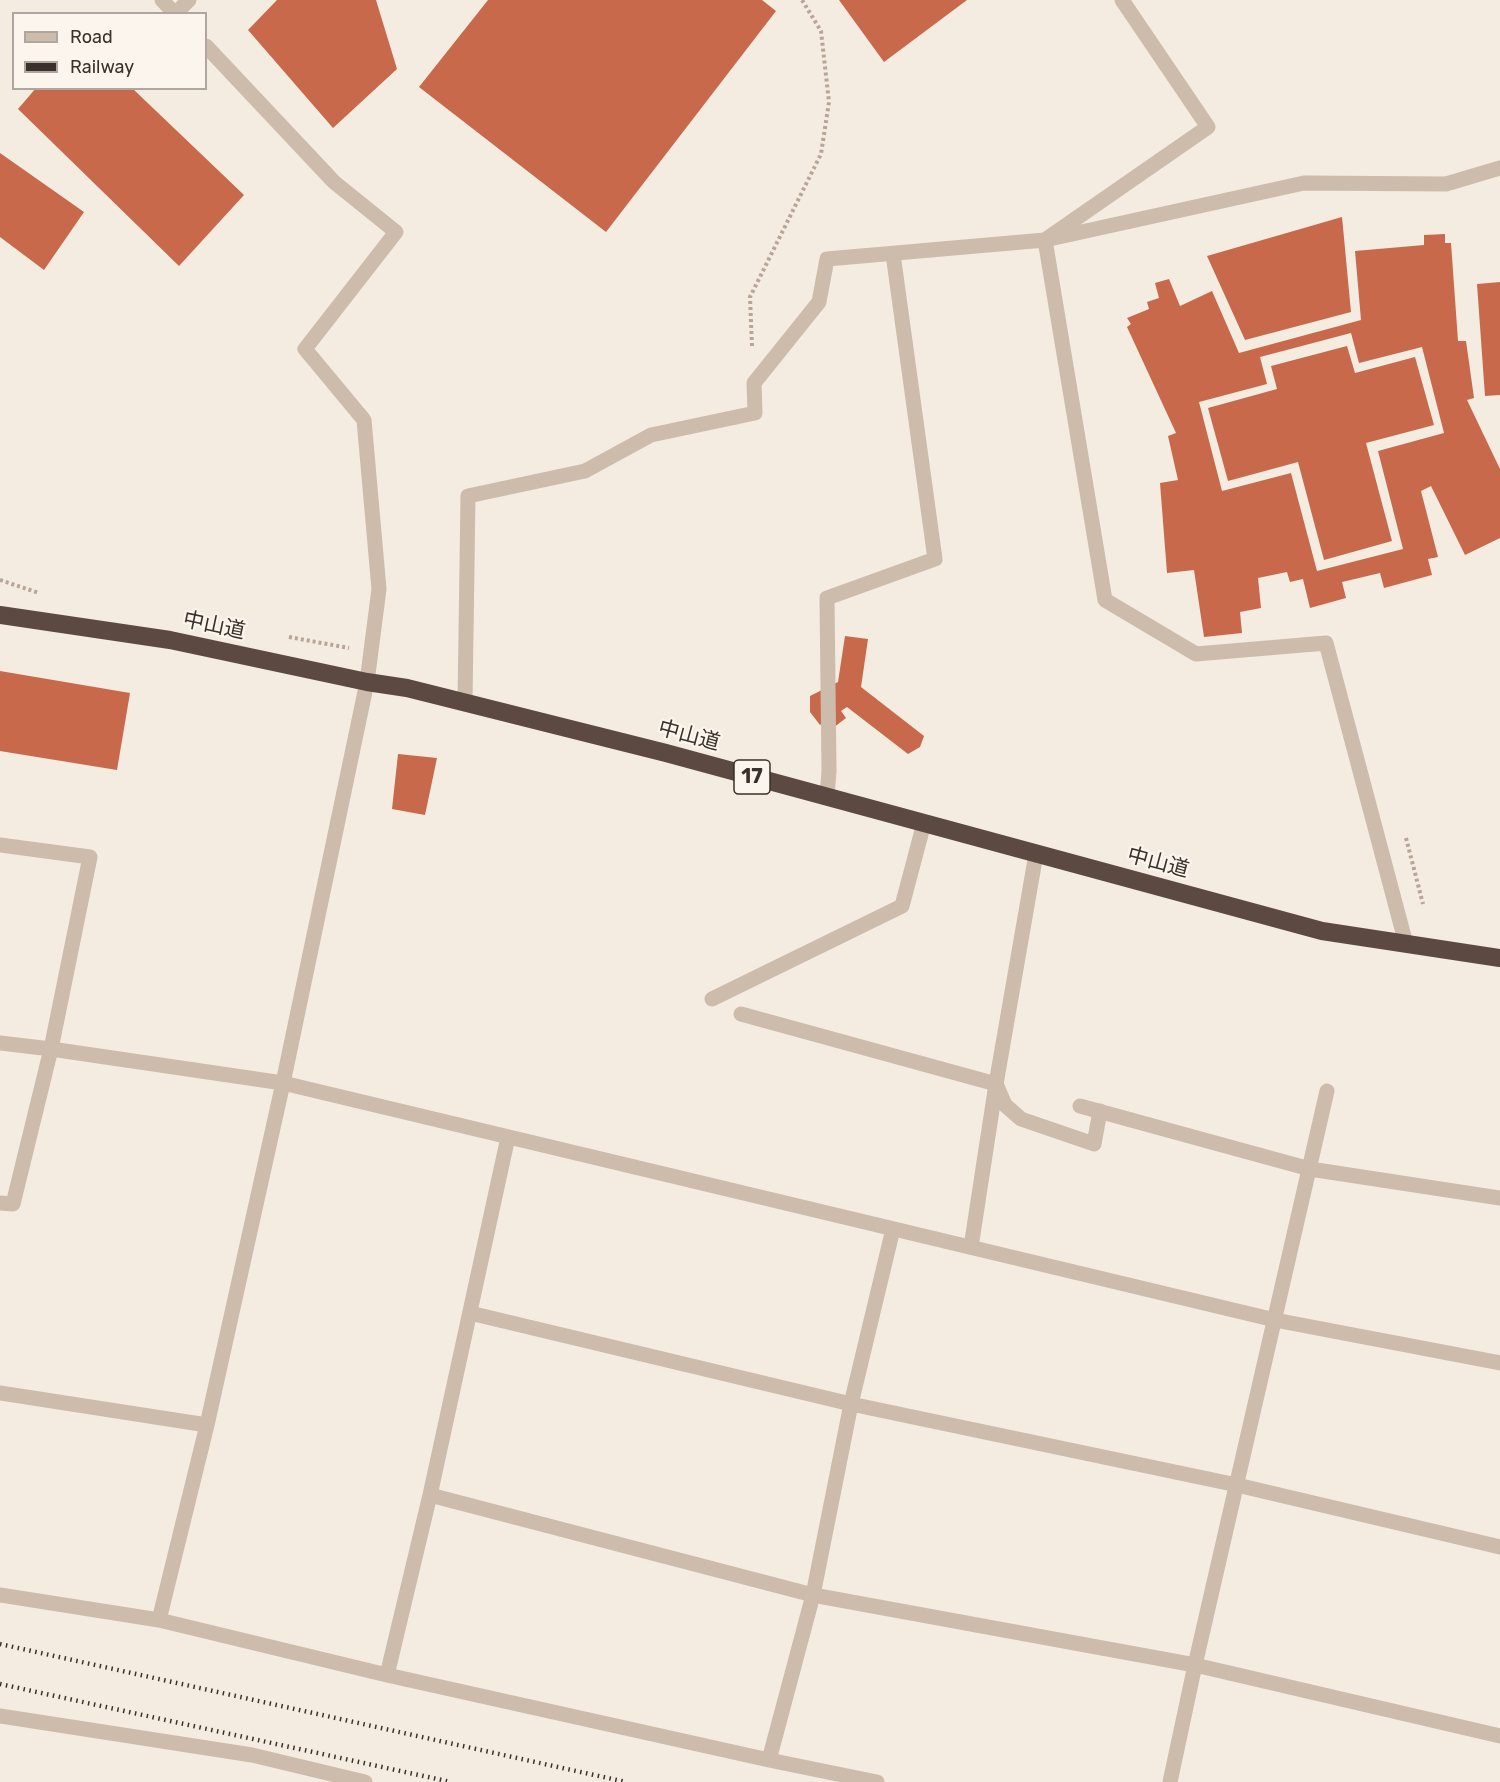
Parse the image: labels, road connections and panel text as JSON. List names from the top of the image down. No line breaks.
{"streets":{"highway":["中山道","17"]},"legend":["Road","Railway"]}
